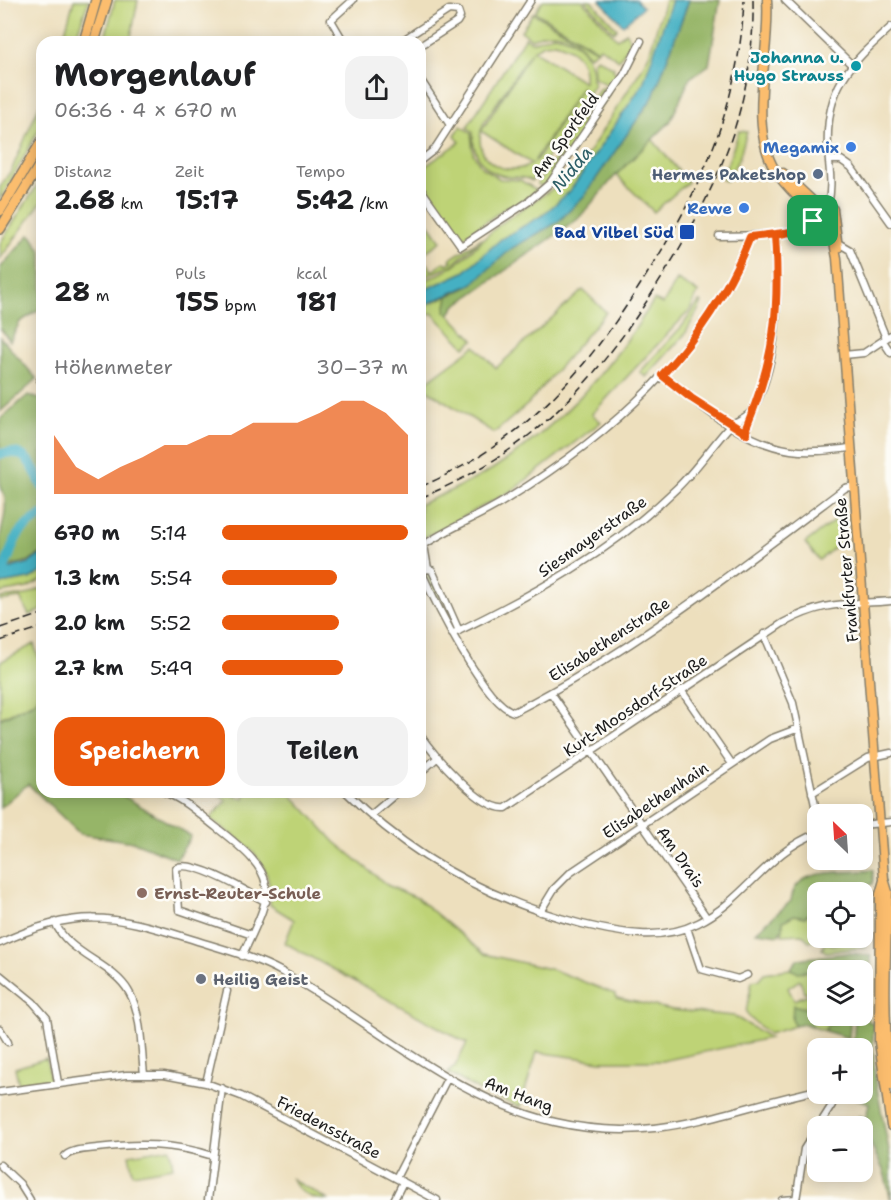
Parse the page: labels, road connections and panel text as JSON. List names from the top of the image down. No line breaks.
{"streets":{"main road":["Frankfurter Straße"],"street":["Am Sportfeld","Siesmayerstraße","Elisabethenstraße","Kurt-Moosdorf-Straße","Elisabethenhain","Am Drais","Am Hang","Friedensstraße"]},"crossings":[["Siesmayerstraße","Elisabethenstraße"],["Frankfurter Straße","Elisabethenstraße"],["Frankfurter Straße","Kurt-Moosdorf-Straße"],["Elisabethenstraße","Am Drais"],["Kurt-Moosdorf-Straße","Am Drais"],["Elisabethenhain","Am Drais"]],"water":["Nidda"],"places":{"other":["Johanna u. Hugo Strauss","Megamix","Hermes Paketshop","Rewe","Ernst-Reuter-Schule","Heilig Geist"],"transit":["Bad Vilbel Süd"]},"north":"top left","page":{"heading":["Morgenlauf","06:36 · 4 × 670 m"],"stats":[["Distanz","2.68 km"],["Zeit","15:17"],["Tempo","5:42 /km"],["28 m"],["Puls","155 bpm"],["kcal","181"]],"chart":["Höhenmeter","30–37 m"],"list":[{"name":"670 m","note":"5:14"},{"name":"1.3 km","note":"5:54"},{"name":"2.0 km","note":"5:52"},{"name":"2.7 km","note":"5:49"}],"buttons":["Speichern","Teilen"],"map_buttons":["+","−"]}}
